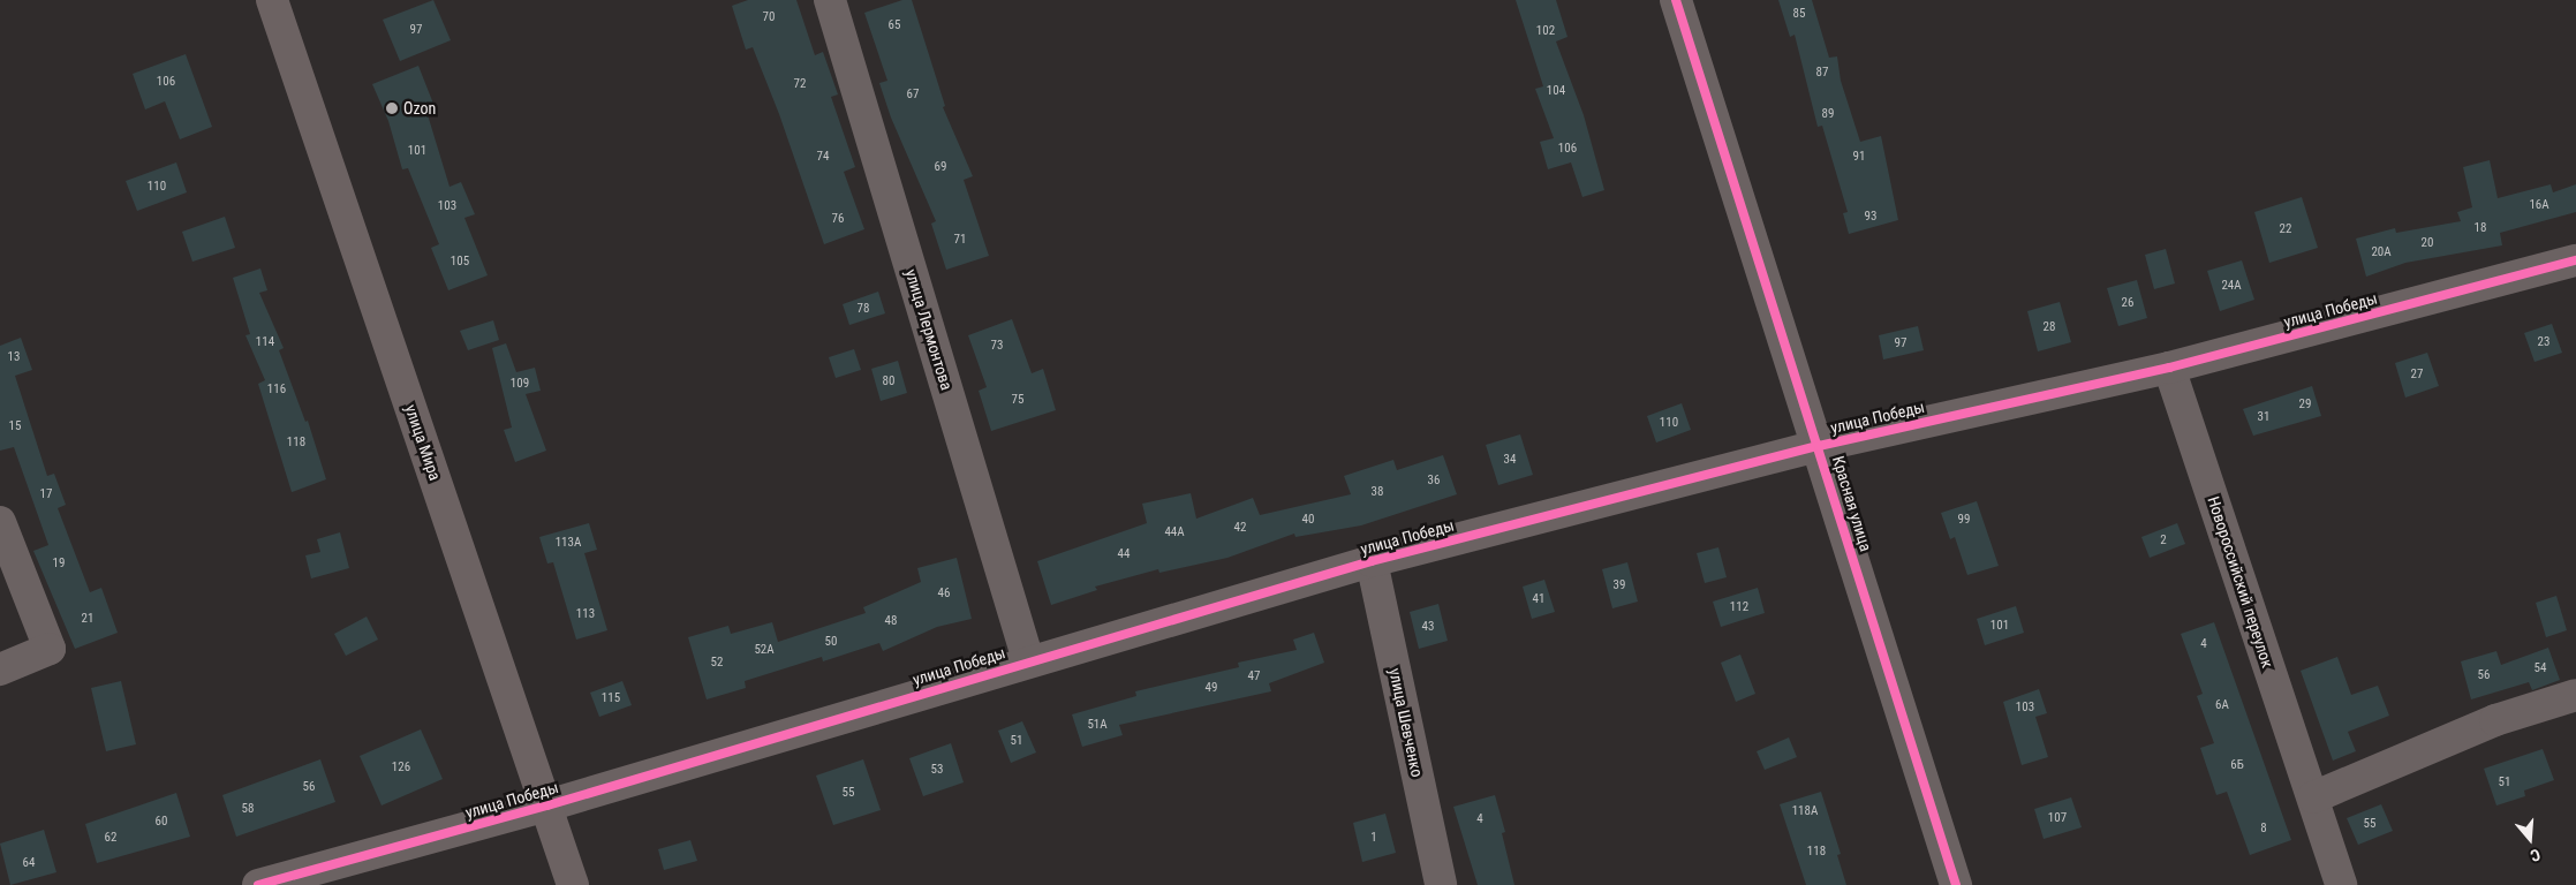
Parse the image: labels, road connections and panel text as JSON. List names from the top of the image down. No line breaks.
{"streets":{"main road":["улица Мира"],"street":["улица Победы","улица Лермонтова","Красная улица","Новороссийский переулок","улица Шевченко"]},"crossings":[["улица Победы","улица Лермонтова"],["улица Победы","улица Мира"],["улица Победы","Красная улица"],["улица Победы","Новороссийский переулок"],["улица Победы","улица Шевченко"]],"places":["Ozon"],"house_numbers":["85","70","65","97","102","87","106","72","104","67","89","106","101","74","91","69","110","16А","103","93","76","18","22","71","20","20А","105","24А","26","78","28","114","23","97","73","13","27","80","109","116","75","29","31","110","15","118","34","36","38","17","40","99","42","44А","2","113А","44","19","39","46","41","112","113","21","48","101","43","50","4","52А","52","54","56","47","49","115","6А","103","51А","51","6Б","126","53","51","56","55","58","118А","107","4","60","55","8","62","1","118","64"],"north":"bottom"}
